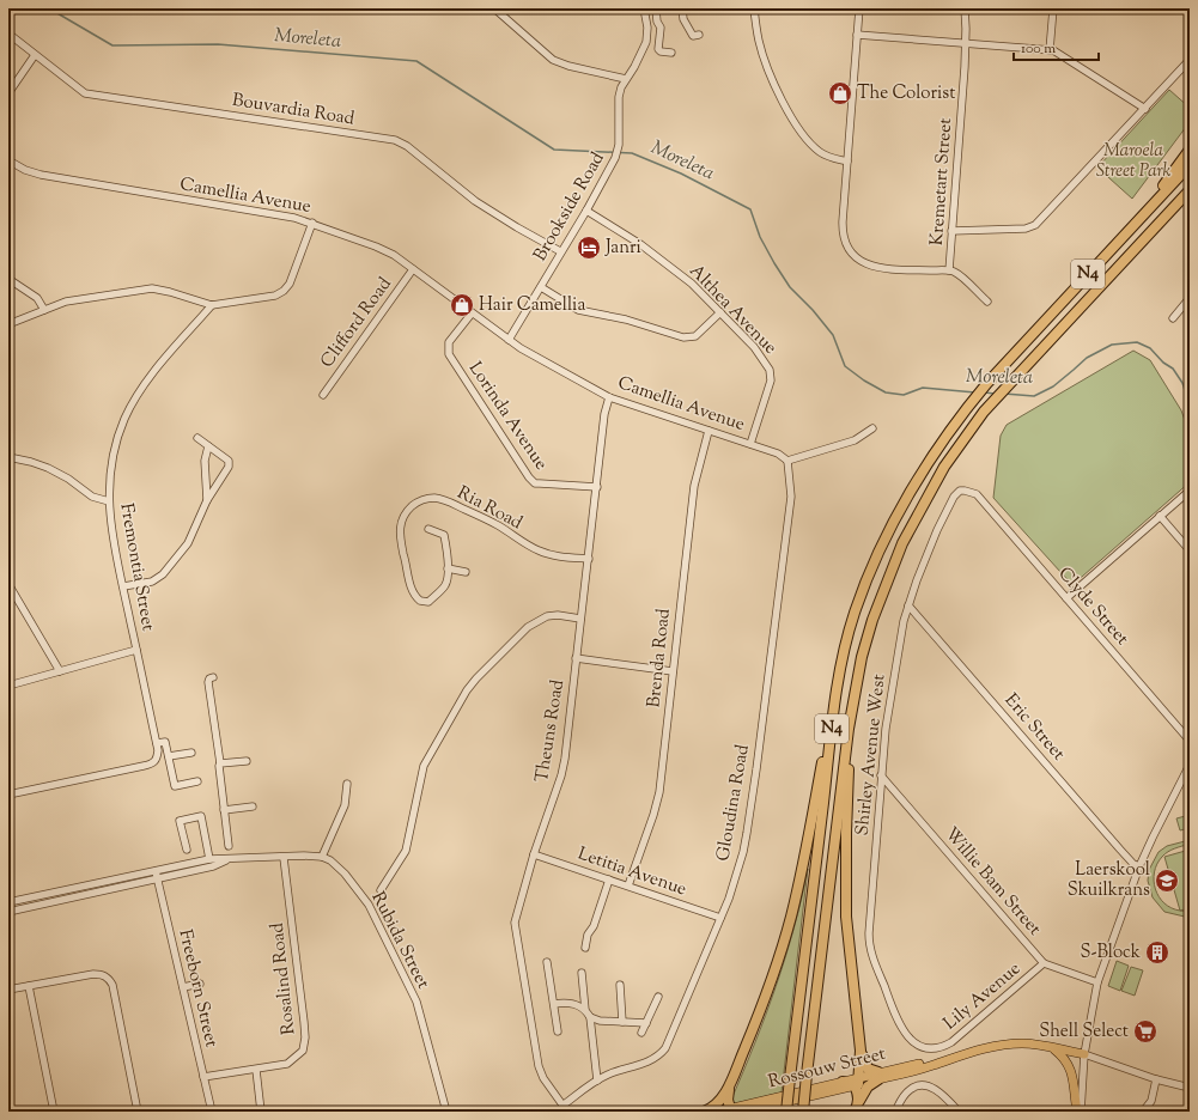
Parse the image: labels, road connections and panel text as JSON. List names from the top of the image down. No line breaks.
{"streets":{"highway":["N4"],"main road":["Rossouw Street"],"street":["Bouvardia Road","Kremetart Street","Camellia Avenue","Brookside Road","Althea Avenue","Clifford Road","Lorinda Avenue","Ria Road","Fremontia Street","Clyde Street","Brenda Road","Eric Street","Theuns Road","Shirley Avenue West","Gloudina Road","Letitia Avenue","Willie Bam Street","Rubida Street","Rosalind Road","Freeborn Street","Lily Avenue"]},"crossings":[["Bouvardia Road","Brookside Road"],["Camellia Avenue","Brookside Road"],["Camellia Avenue","Althea Avenue"],["Camellia Avenue","Clifford Road"],["Camellia Avenue","Lorinda Avenue"],["Camellia Avenue","Brenda Road"],["Camellia Avenue","Theuns Road"],["Camellia Avenue","Gloudina Road"],["Brookside Road","Althea Avenue"],["Lorinda Avenue","Theuns Road"],["Ria Road","Theuns Road"],["Clyde Street","Shirley Avenue West"],["Brenda Road","Letitia Avenue"],["Eric Street","Shirley Avenue West"],["Theuns Road","Gloudina Road"],["Theuns Road","Letitia Avenue"],["Shirley Avenue West","Willie Bam Street"],["Shirley Avenue West","Lily Avenue"],["Gloudina Road","Letitia Avenue"],["Willie Bam Street","Lily Avenue"],["Rosalind Road","Freeborn Street"]],"water":["Moreleta"],"parks":["Maroela Street Park"],"places":{"shop":["The Colorist","Hair Camellia"],"hotel":["Janri"],"school or university":["Laerskool Skuilkrans"],"building":["S-Block"],"supermarket":["Shell Select"]},"scale_bar":"100 m"}
